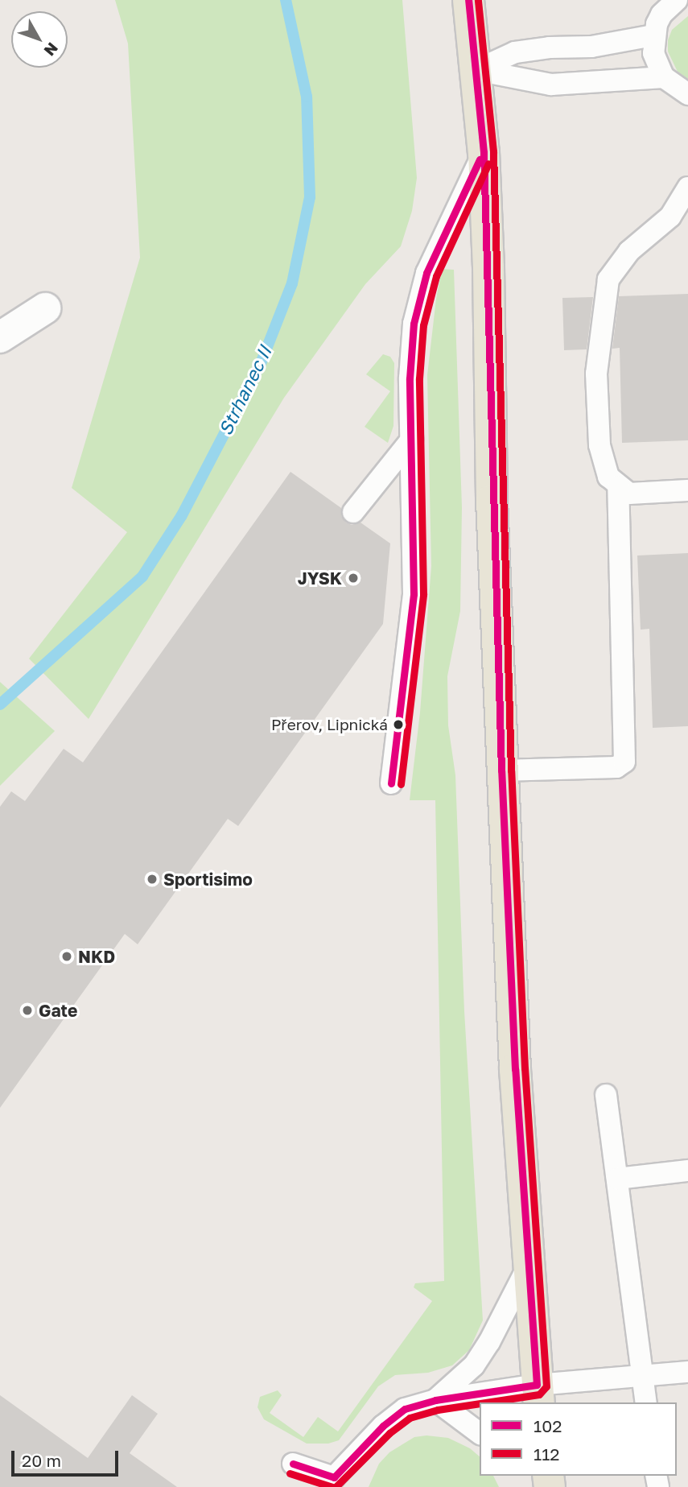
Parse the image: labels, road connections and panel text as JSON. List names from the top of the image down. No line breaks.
{"water":["Strhanec II"],"places":["JYSK","Přerov, Lipnická","Sportisimo","NKD","Gate"],"lines":["transit line 102","transit line 112"],"legend":["102","112"],"scale_bar":"20 m","north":"bottom right"}
